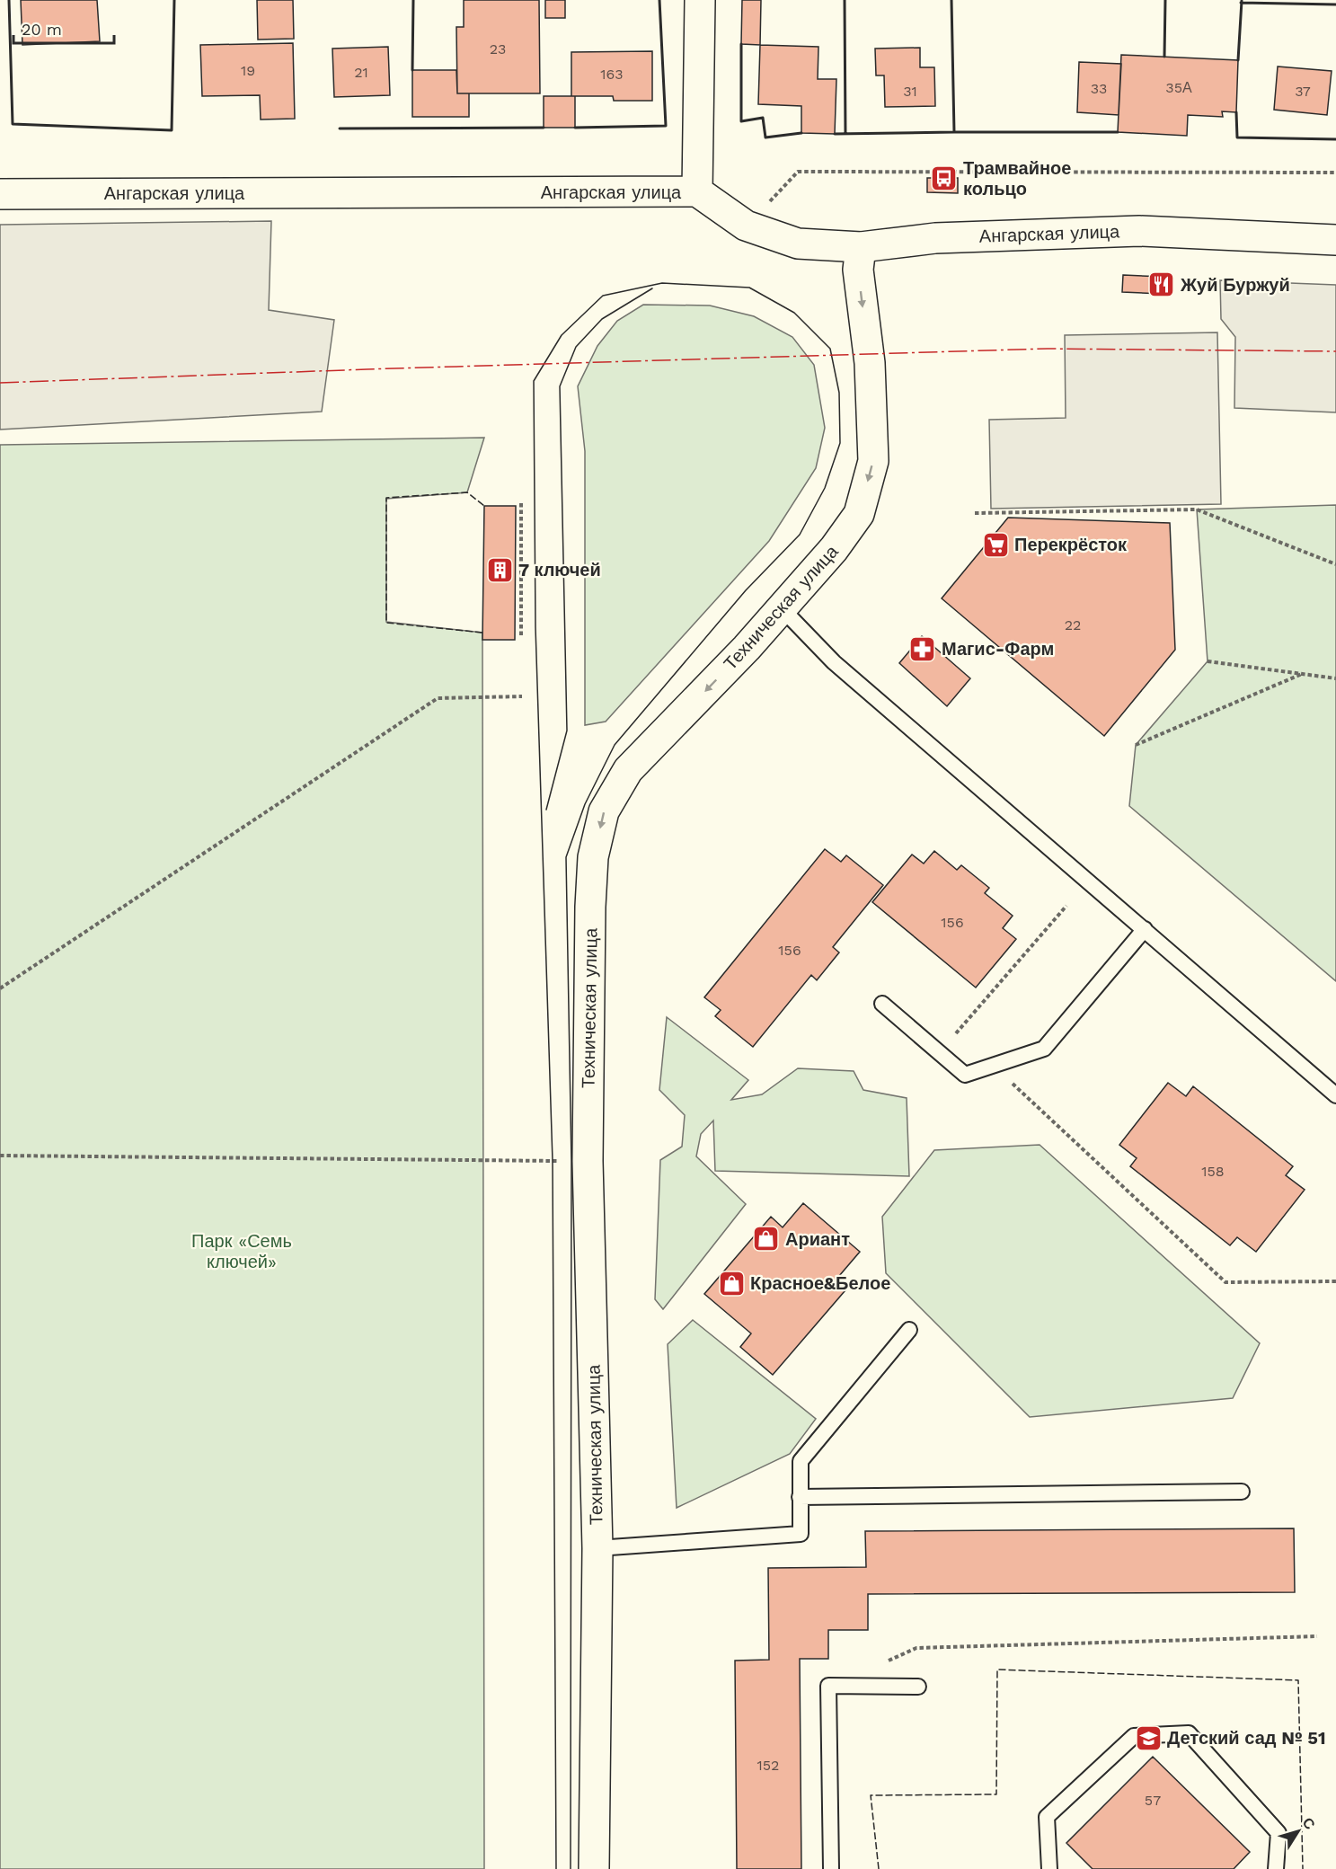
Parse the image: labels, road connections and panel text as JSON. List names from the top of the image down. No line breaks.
{"streets":{"street":["Ангарская улица","Техническая улица"]},"crossings":[["Ангарская улица","Техническая улица"]],"one_way":["Техническая улица"],"parks":["Парк «Семь ключей»"],"places":{"bus stop":["Трамвайное кольцо"],"restaurant":["Жуй Буржуй"],"supermarket":["Перекрёсток"],"building":["7 ключей"],"pharmacy":["Магис-Фарм"],"shop":["Ариант","Красное&Белое"],"school or university":["Детский сад № 51"]},"house_numbers":["23","19","21","163","35А","33","31","37","22","156","156","158","152","57"],"scale_bar":"20 m","north":"top right"}
